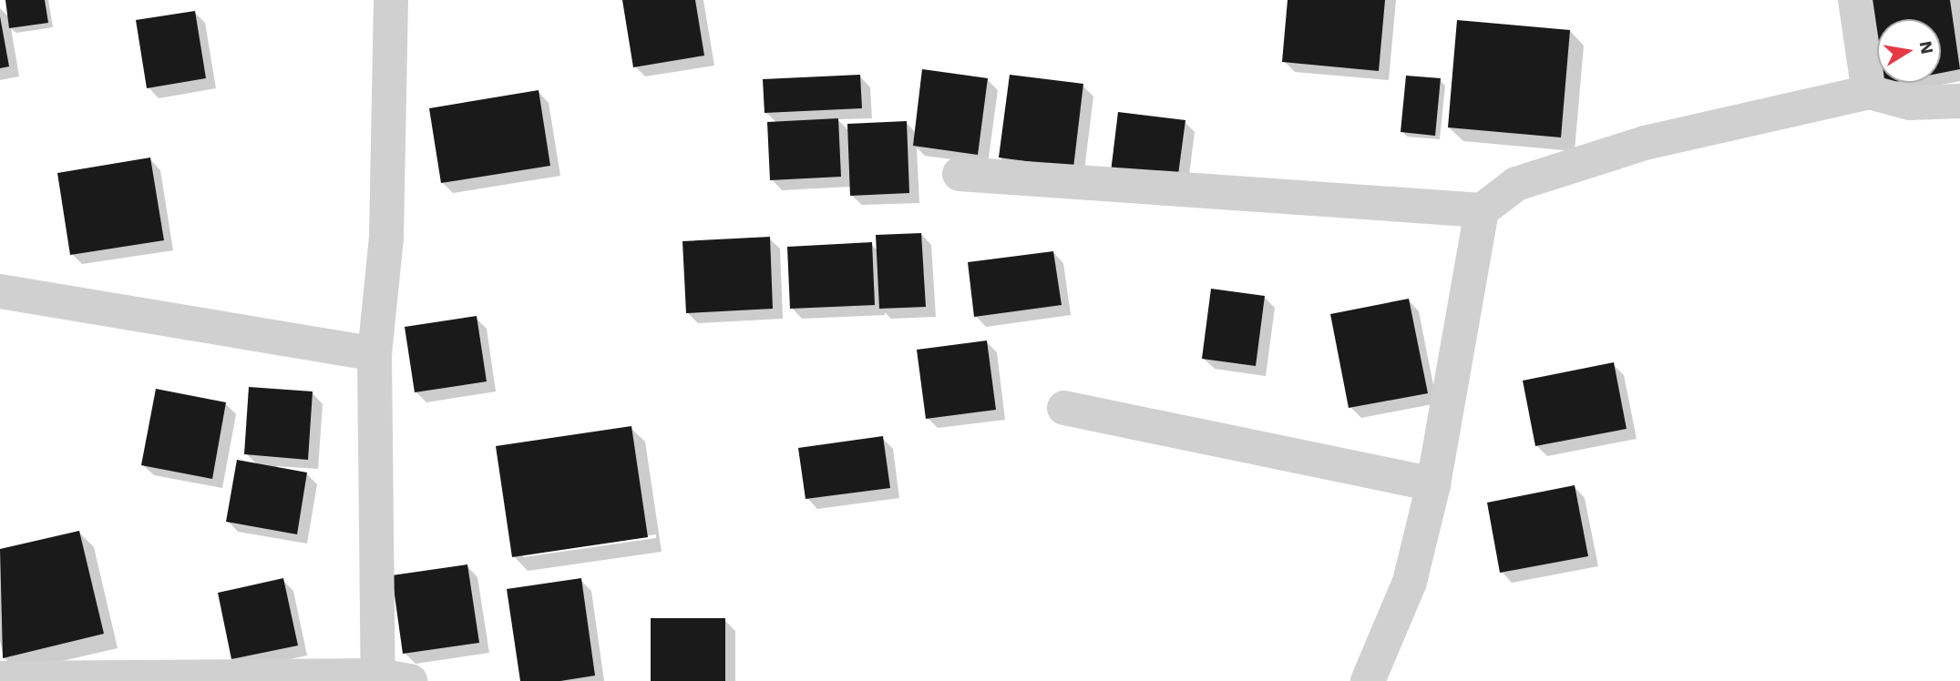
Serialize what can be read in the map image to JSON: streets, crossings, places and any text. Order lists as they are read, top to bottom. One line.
{"north":"right"}
